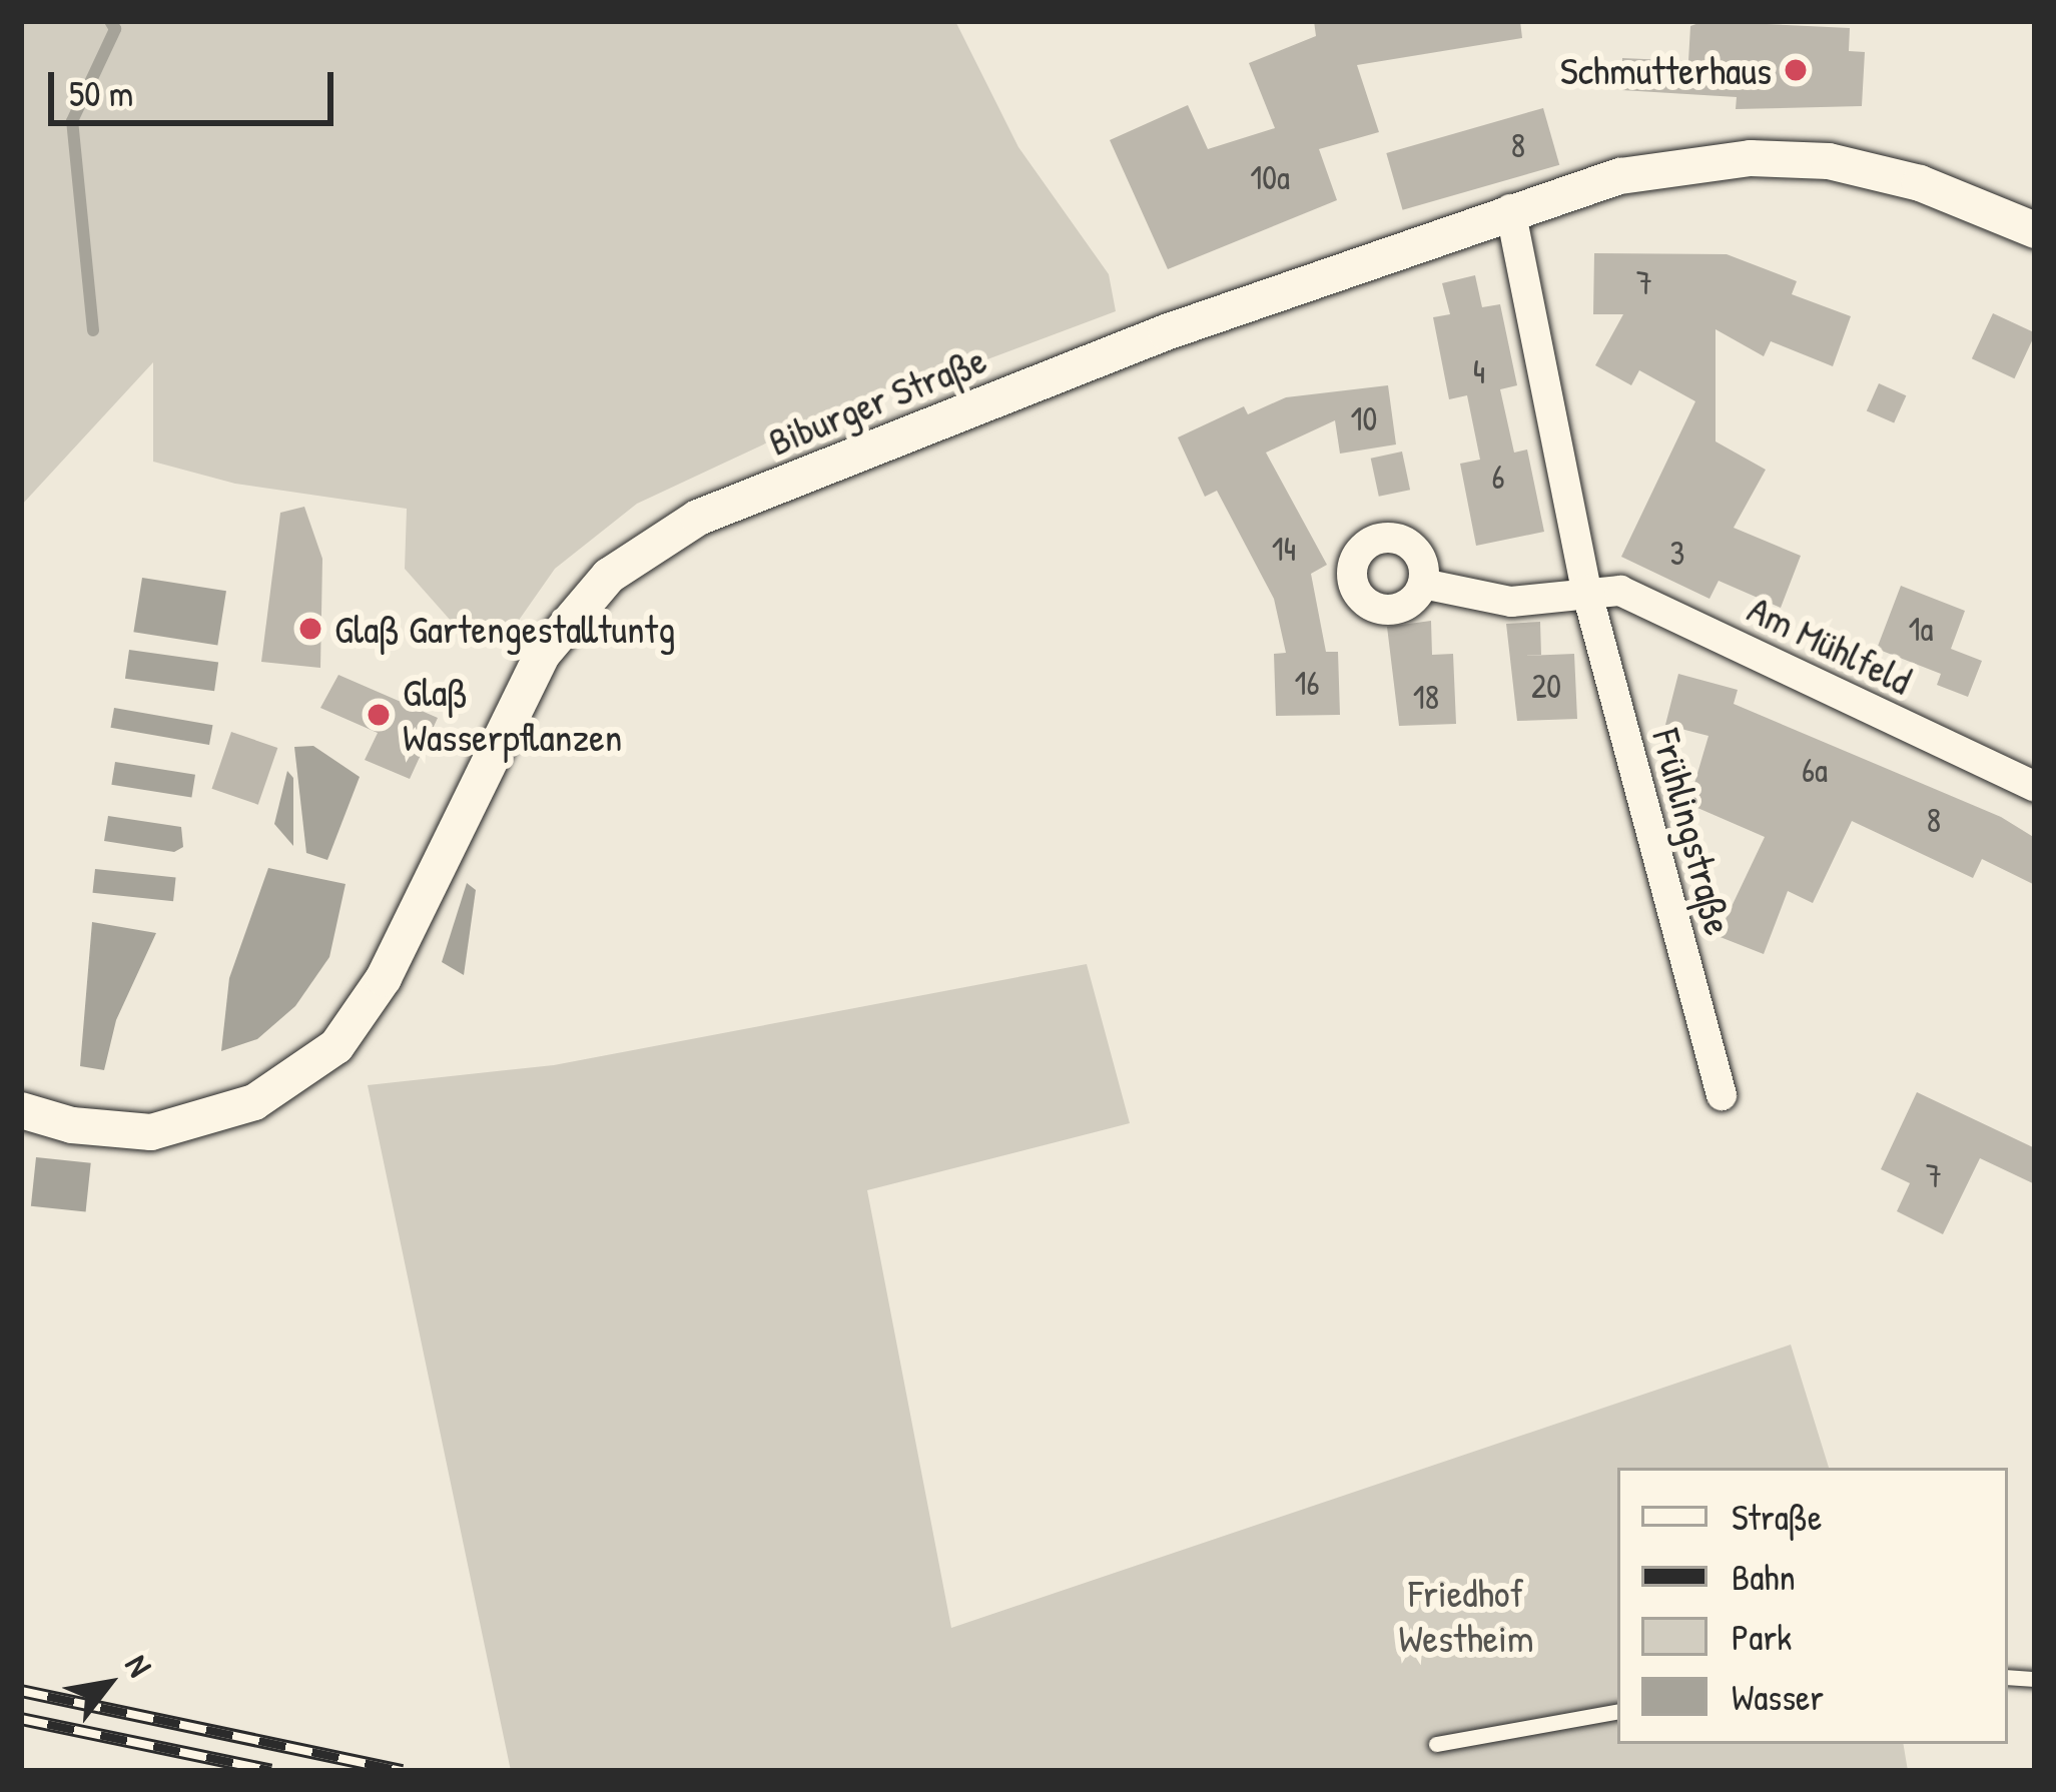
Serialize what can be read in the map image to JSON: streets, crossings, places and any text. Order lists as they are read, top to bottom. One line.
{"streets":{"street":["Biburger Straße","Am Mühlfeld","Frühlingstraße"]},"crossings":[["Biburger Straße","Frühlingstraße"],["Am Mühlfeld","Frühlingstraße"]],"parks":["Friedhof Westheim"],"places":["Schmutterhaus","Glaß Gartengestalltuntg","Glaß Wasserpflanzen"],"house_numbers":["8","10a","7","4","10","6","14","3","1a","16","20","18","6a","8","7"],"legend":["Straße","Bahn","Park","Wasser"],"scale_bar":"50 m","north":"top right"}
